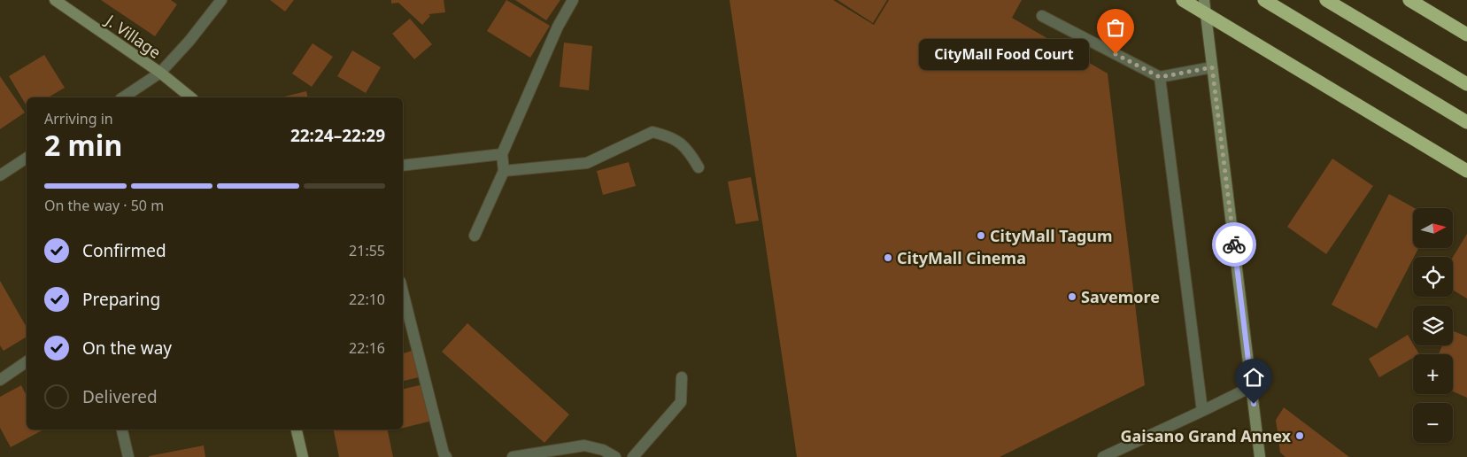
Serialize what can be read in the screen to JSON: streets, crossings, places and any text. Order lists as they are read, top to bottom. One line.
{"streets":{"street":["J. Village"]},"places":["CityMall Food Court","CityMall Tagum","CityMall Cinema","Savemore","Gaisano Grand Annex"],"north":"right","page":{"bubble":"CityMall Food Court","heading":["2 min","Arriving in","22:24–22:29"],"bar":"On the way · 50 m","map_buttons":["+","−"],"list":[["Confirmed","21:55"],["Preparing","22:10"],["On the way","22:16"],"Delivered"]}}
